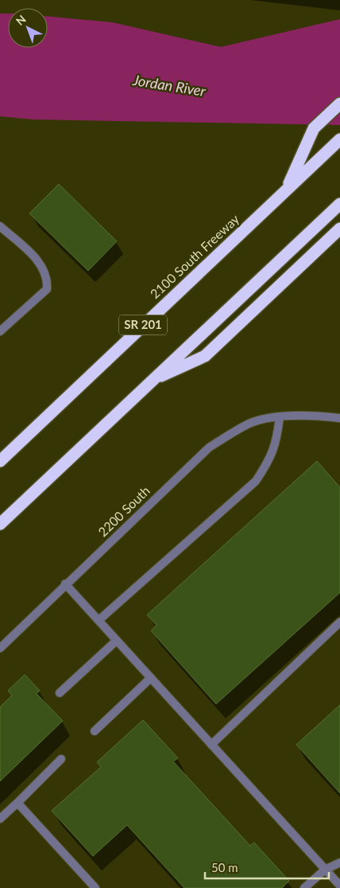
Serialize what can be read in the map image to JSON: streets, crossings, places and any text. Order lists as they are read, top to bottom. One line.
{"streets":{"highway":["2100 South Freeway","SR 201"],"street":["2200 South"]},"water":["Jordan River"],"scale_bar":"50 m","north":"top left"}
